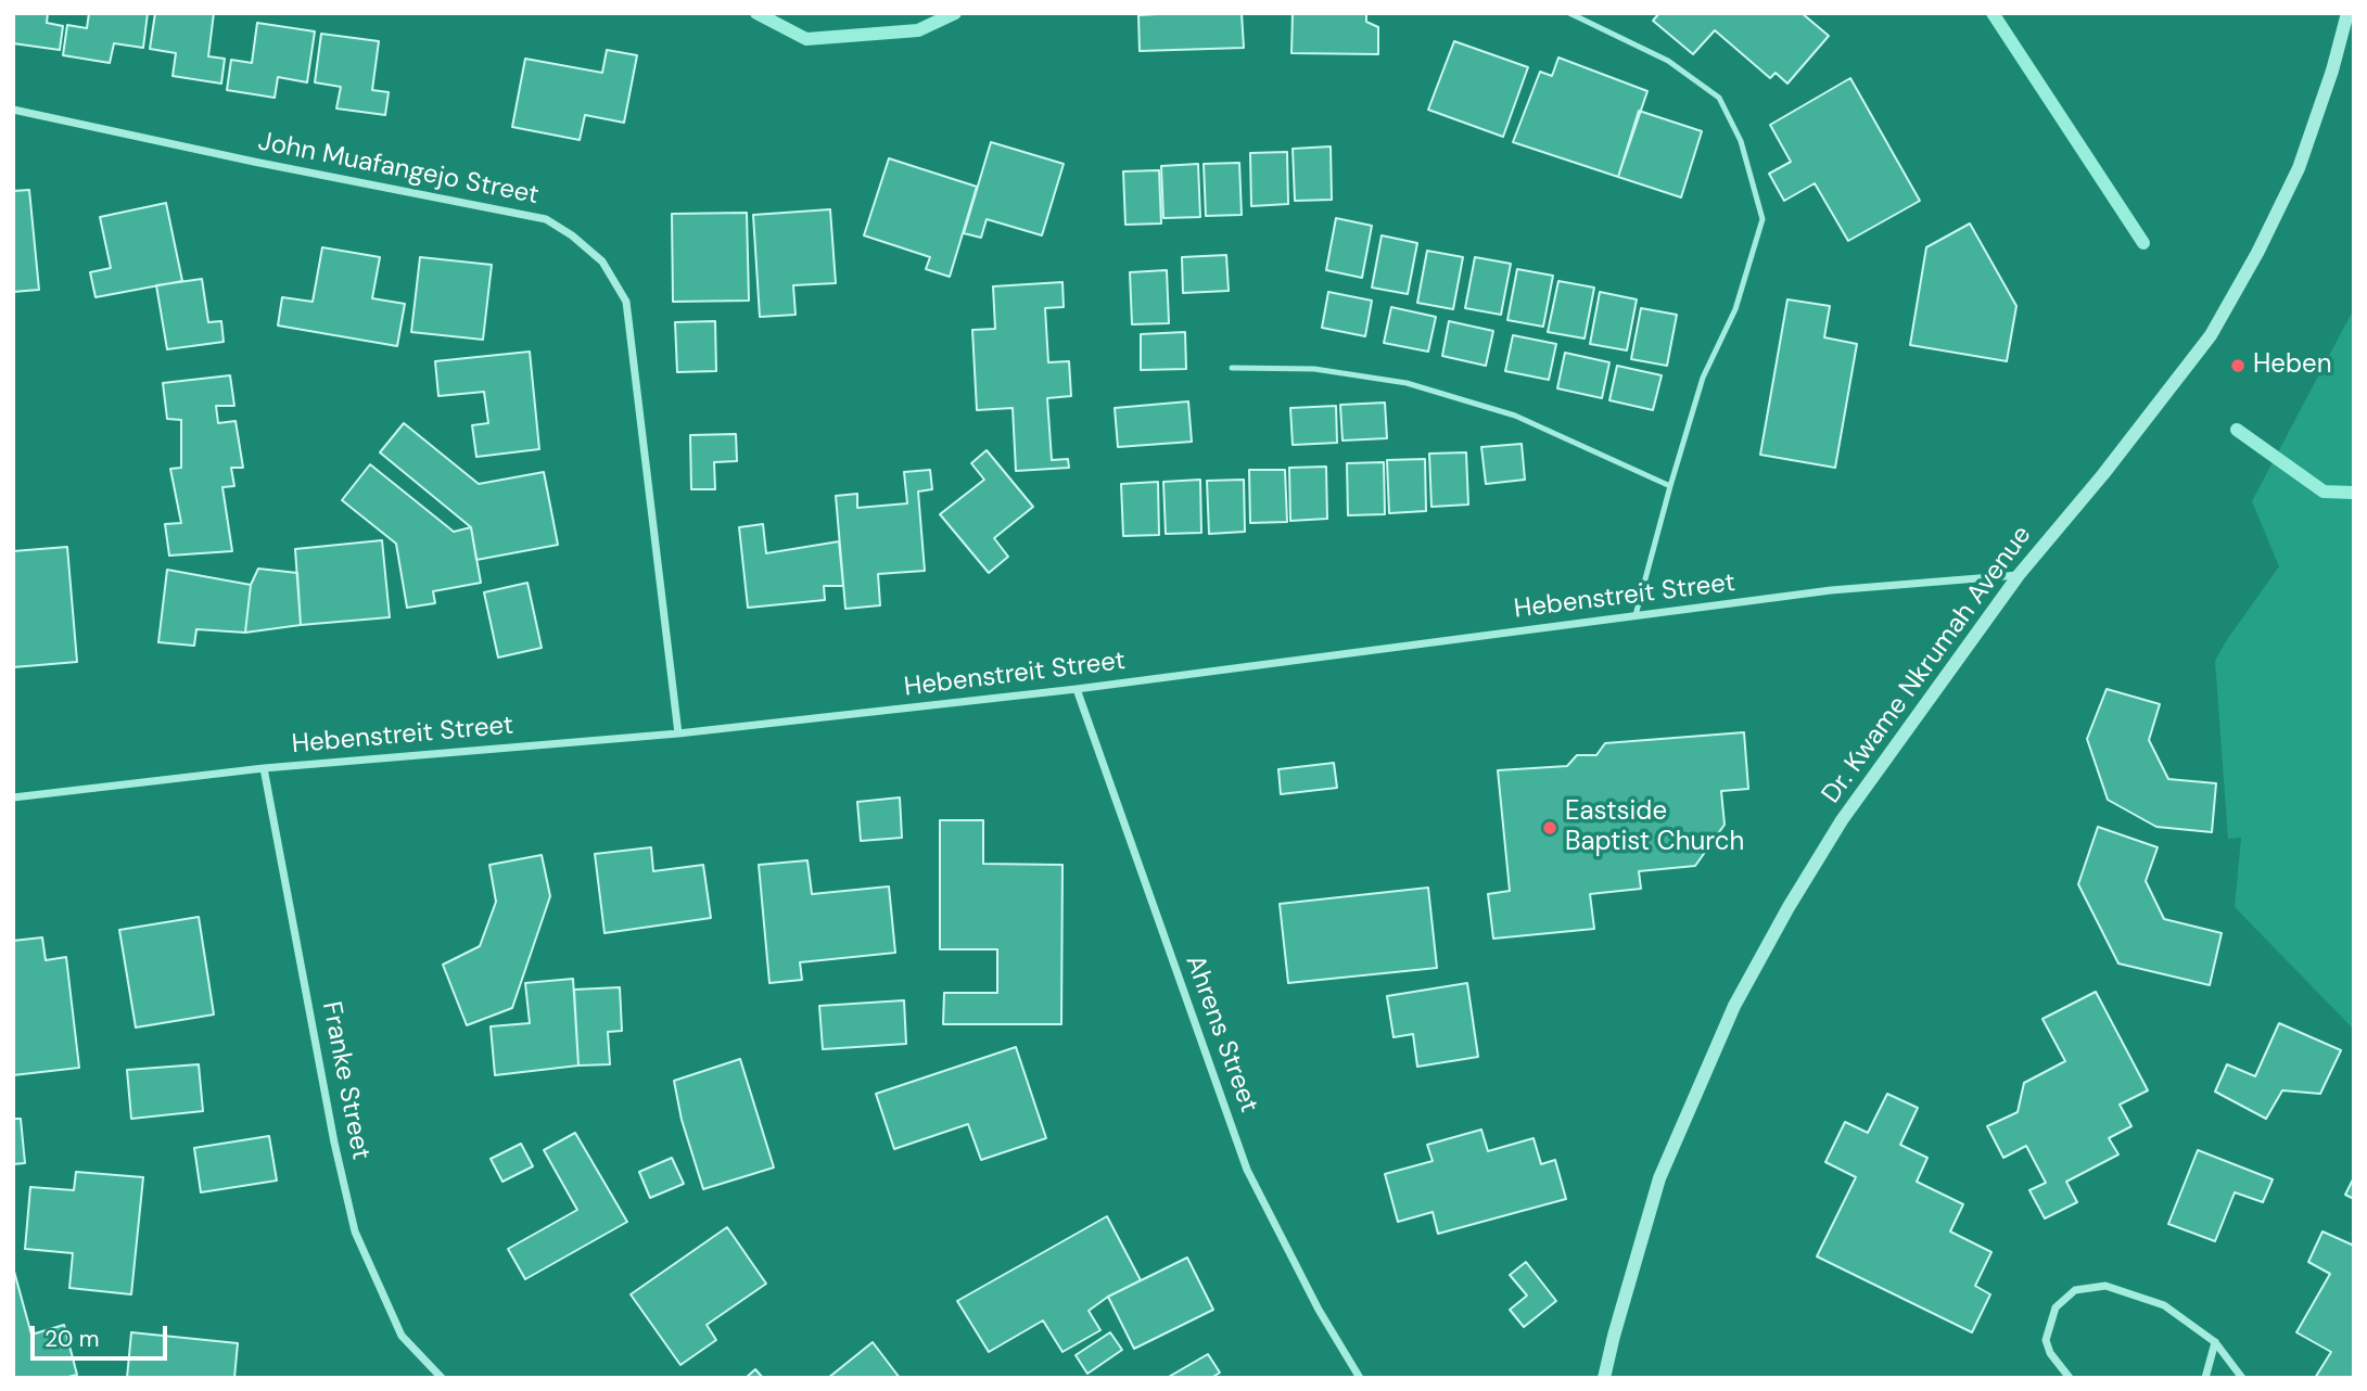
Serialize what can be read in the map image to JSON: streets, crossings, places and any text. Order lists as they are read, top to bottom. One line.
{"streets":{"street":["John Muafangejo Street","Hebenstreit Street","Dr. Kwame Nkrumah Avenue","Ahrens Street","Franke Street"]},"crossings":[["John Muafangejo Street","Hebenstreit Street"],["Hebenstreit Street","Dr. Kwame Nkrumah Avenue"],["Hebenstreit Street","Ahrens Street"],["Hebenstreit Street","Franke Street"]],"places":["Heben","Eastside Baptist Church"],"scale_bar":"20 m"}
